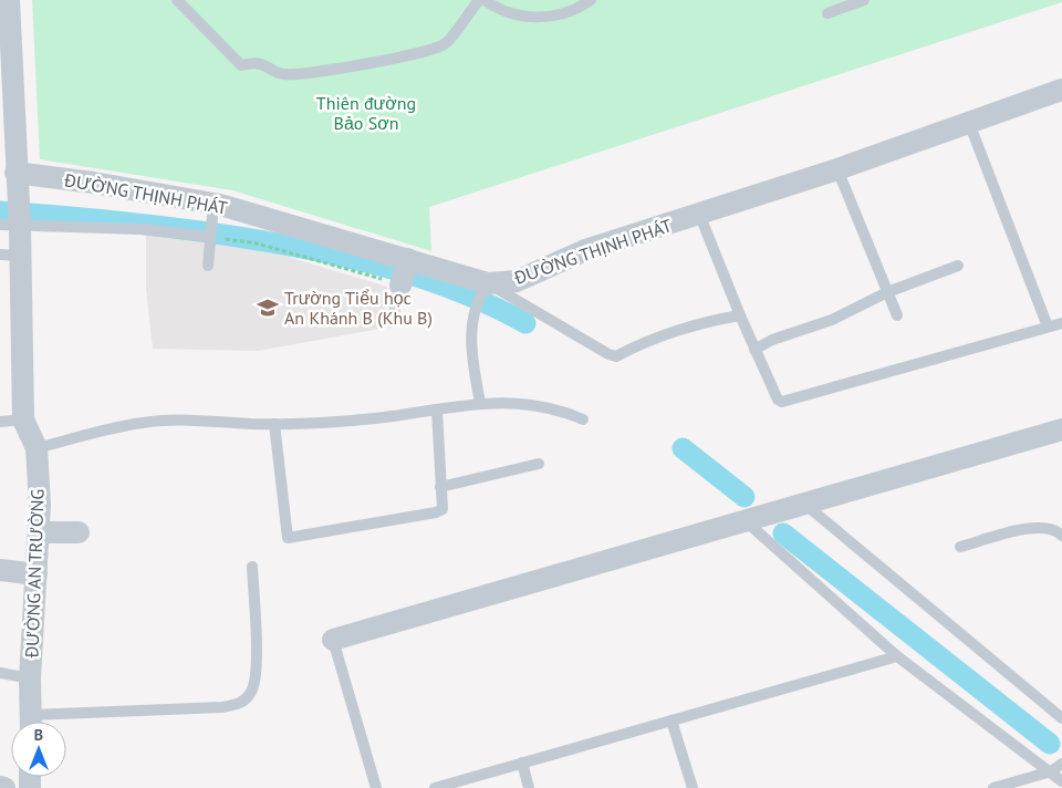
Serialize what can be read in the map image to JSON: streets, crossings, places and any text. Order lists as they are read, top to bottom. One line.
{"streets":{"street":["ĐƯỜNG THỊNH PHÁT","ĐƯỜNG AN TRƯỜNG"]},"crossings":[["ĐƯỜNG THỊNH PHÁT","ĐƯỜNG AN TRƯỜNG"]],"parks":["Thiên đường Bảo Sơn"],"places":{"school or university":["Trường Tiểu học An Khánh B (Khu B)"]},"north":"top"}
